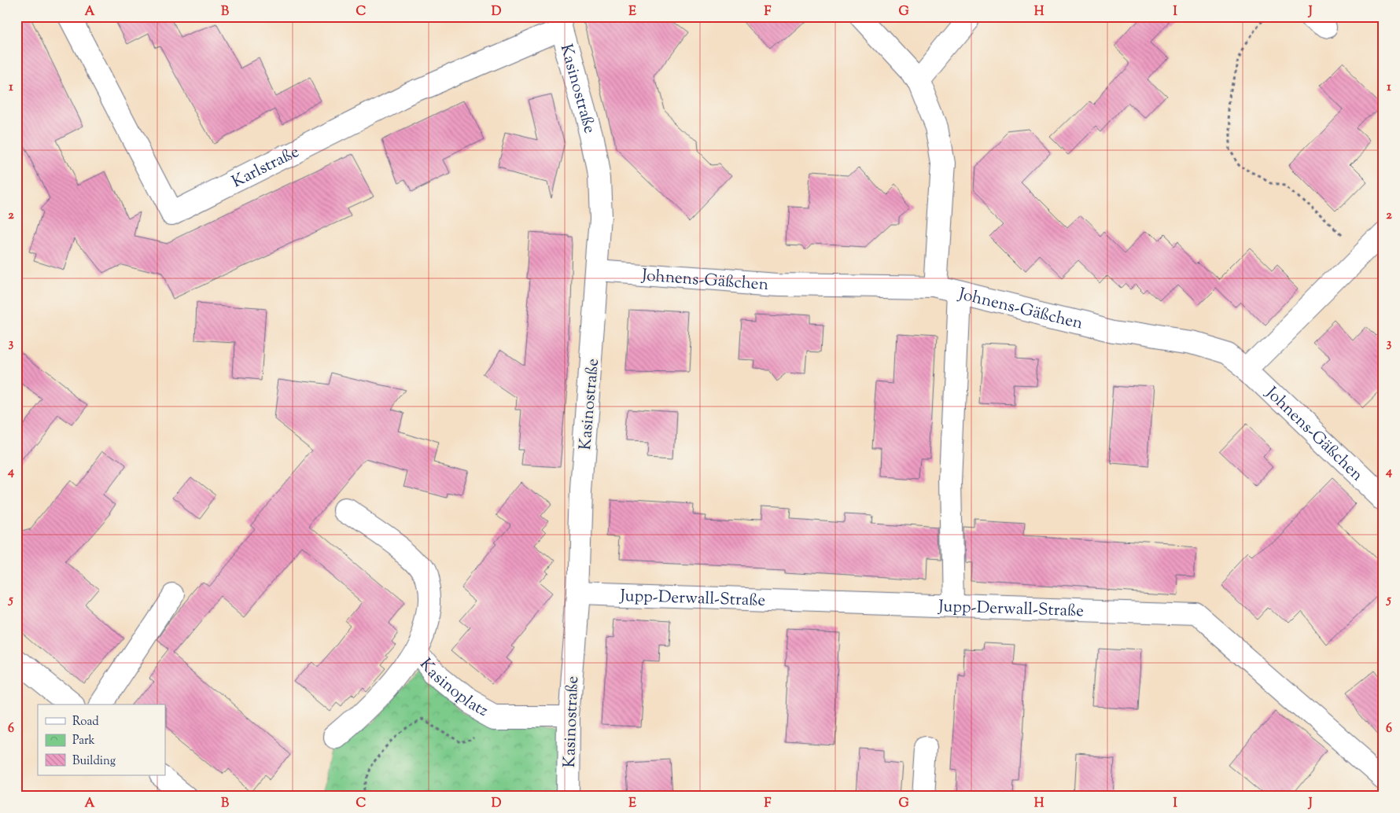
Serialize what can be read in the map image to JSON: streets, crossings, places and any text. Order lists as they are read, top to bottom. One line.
{"streets":{"street":["Kasinostraße","Karlstraße","Johnens-Gäßchen","Jupp-Derwall-Straße","Kasinoplatz"]},"crossings":[["Kasinostraße","Karlstraße"],["Kasinostraße","Johnens-Gäßchen"],["Kasinostraße","Jupp-Derwall-Straße"],["Kasinostraße","Kasinoplatz"]],"legend":["Road","Park","Building"],"grid":{"columns":["A","B","C","D","E","F","G","H","I","J"],"rows":["1","2","3","4","5","6"]}}
